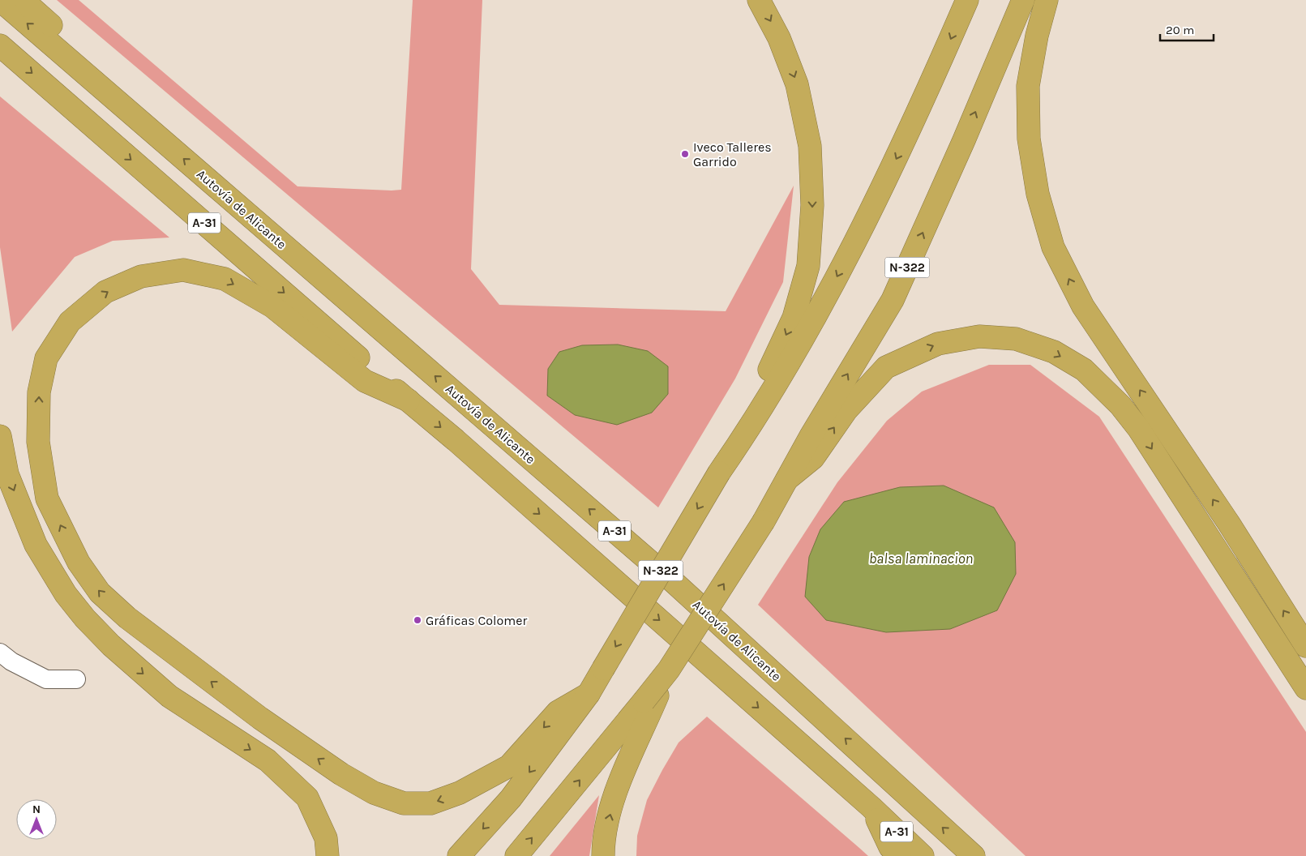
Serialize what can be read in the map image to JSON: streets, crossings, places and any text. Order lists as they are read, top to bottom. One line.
{"streets":{"highway":["Autovía de Alicante","A-31","N-322"]},"water":["balsa laminacion"],"places":["Iveco Talleres Garrido","Gráficas Colomer"],"scale_bar":"20 m","north":"top"}
